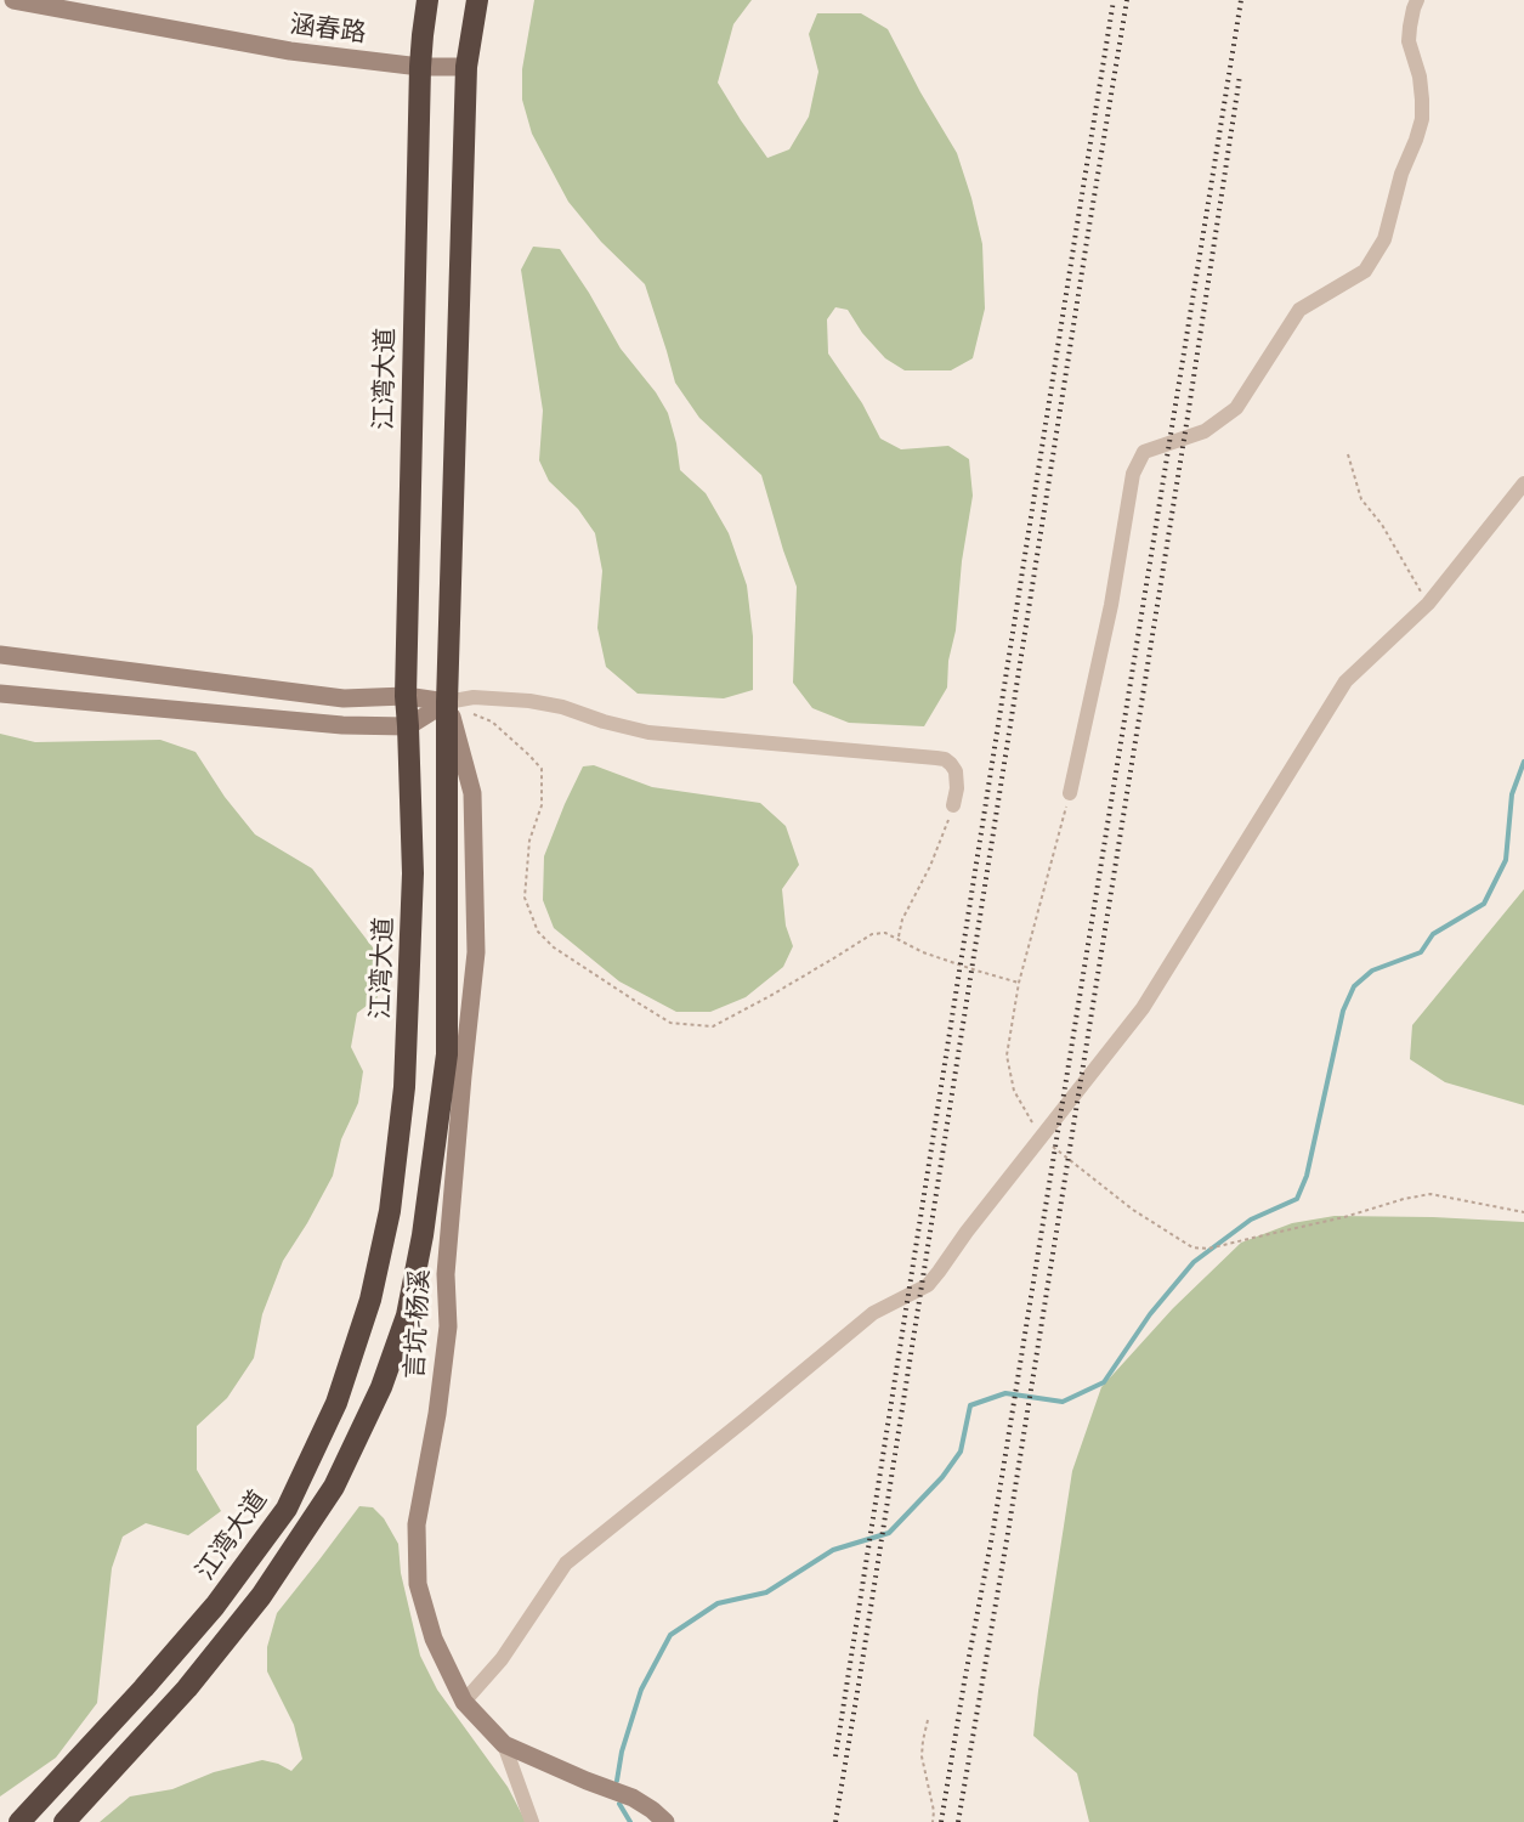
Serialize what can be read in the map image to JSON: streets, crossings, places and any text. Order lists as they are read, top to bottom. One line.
{"streets":{"highway":["江湾大道"],"main road":["涵春路","言坑-杨溪"]},"crossings":[["涵春路","江湾大道"]]}
